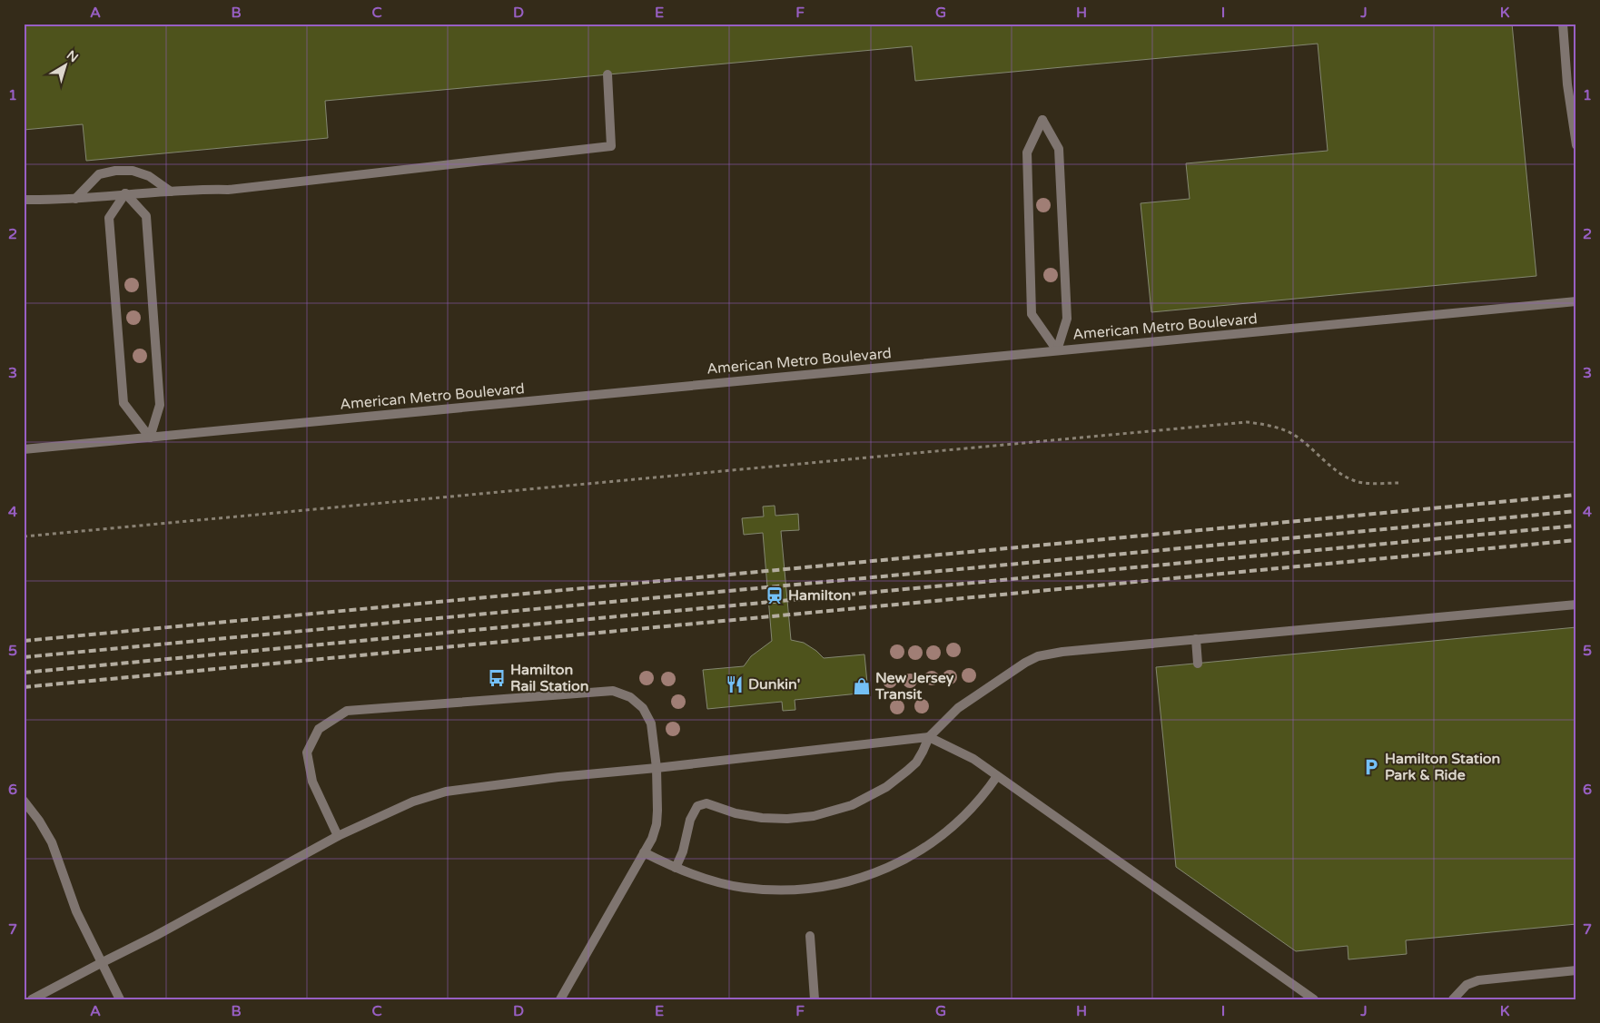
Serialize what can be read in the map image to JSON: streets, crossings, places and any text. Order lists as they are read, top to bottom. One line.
{"streets":{"street":["American Metro Boulevard"]},"places":{"station":["Hamilton"],"bus stop":["Hamilton Rail Station"],"restaurant":["Dunkin'"],"shop":["New Jersey Transit"],"parking":["Hamilton Station Park & Ride"]},"north":"top right","grid":{"columns":["A","B","C","D","E","F","G","H","I","J","K"],"rows":["1","2","3","4","5","6","7"]}}
